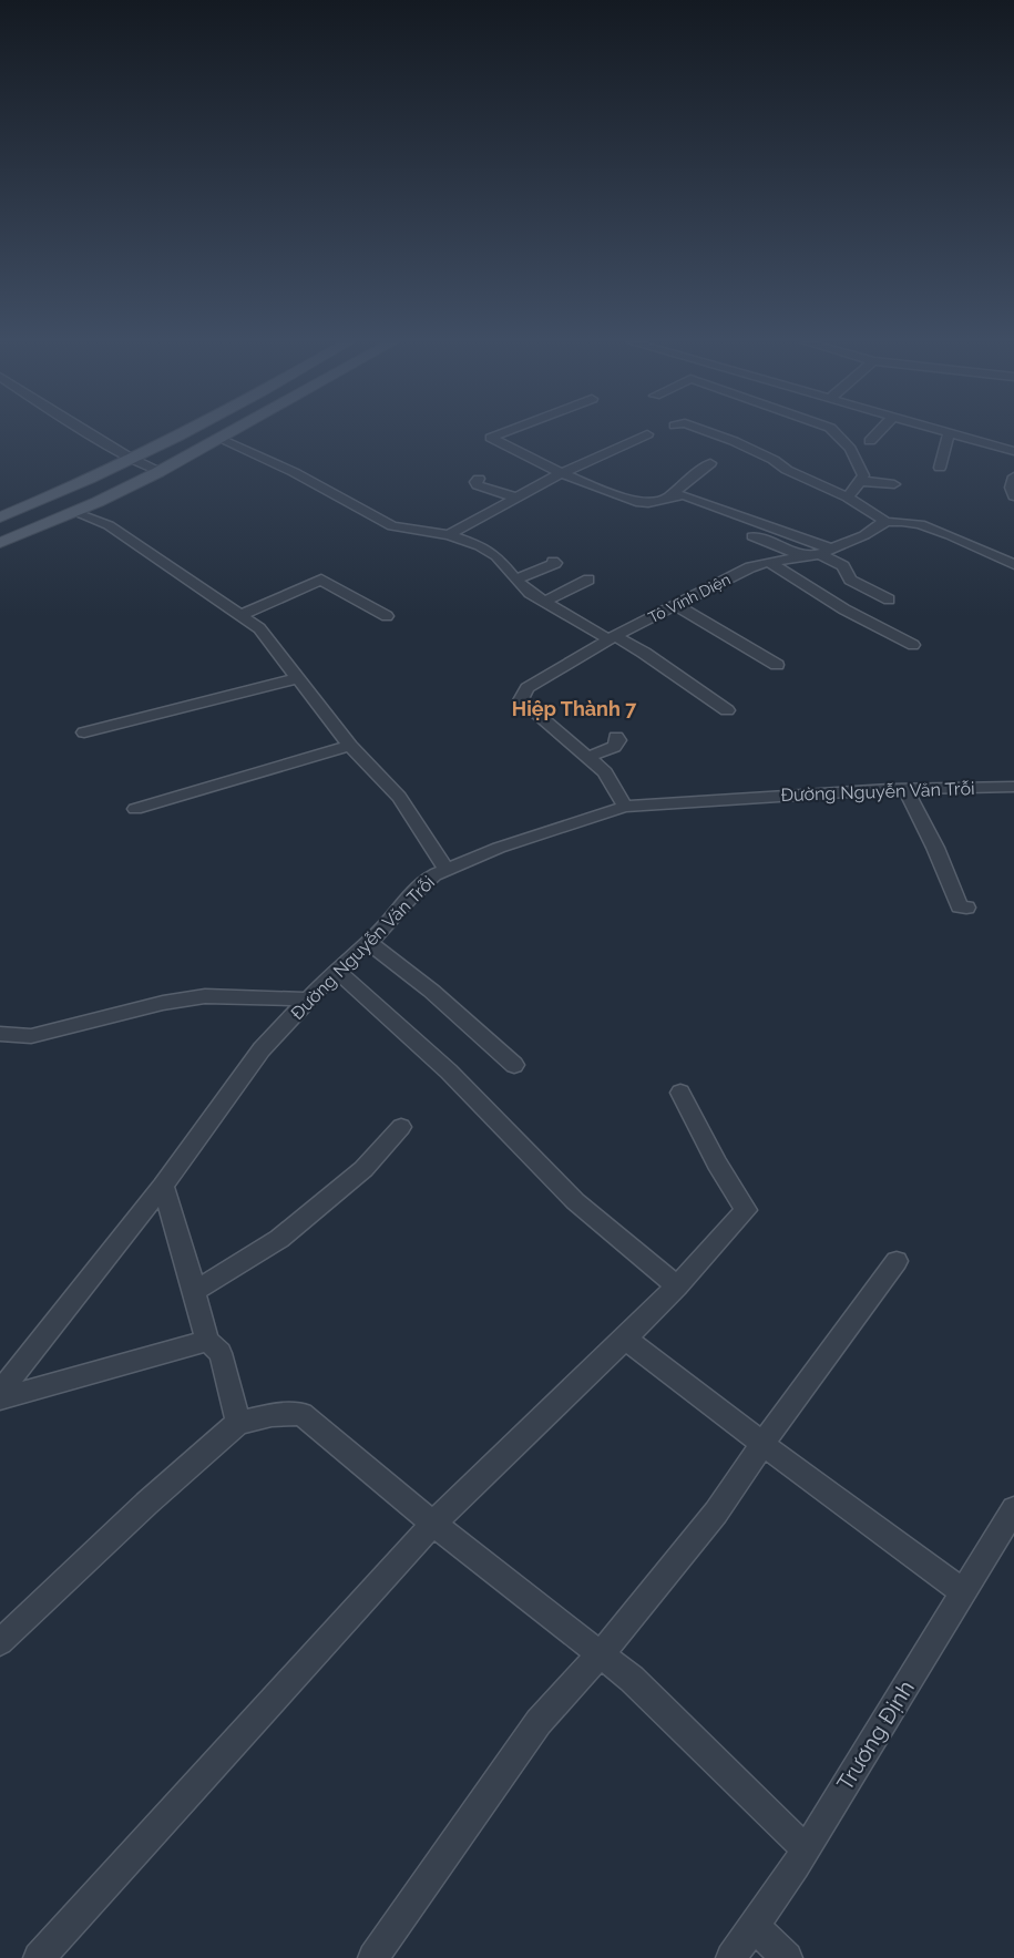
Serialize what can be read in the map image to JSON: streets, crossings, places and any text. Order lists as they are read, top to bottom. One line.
{"streets":{"street":["Tô Vĩnh Diện","Đường Nguyễn Văn Trỗi","Trương Định"]},"crossings":[["Tô Vĩnh Diện","Đường Nguyễn Văn Trỗi"]],"districts":["Hiệp Thành 7"]}
